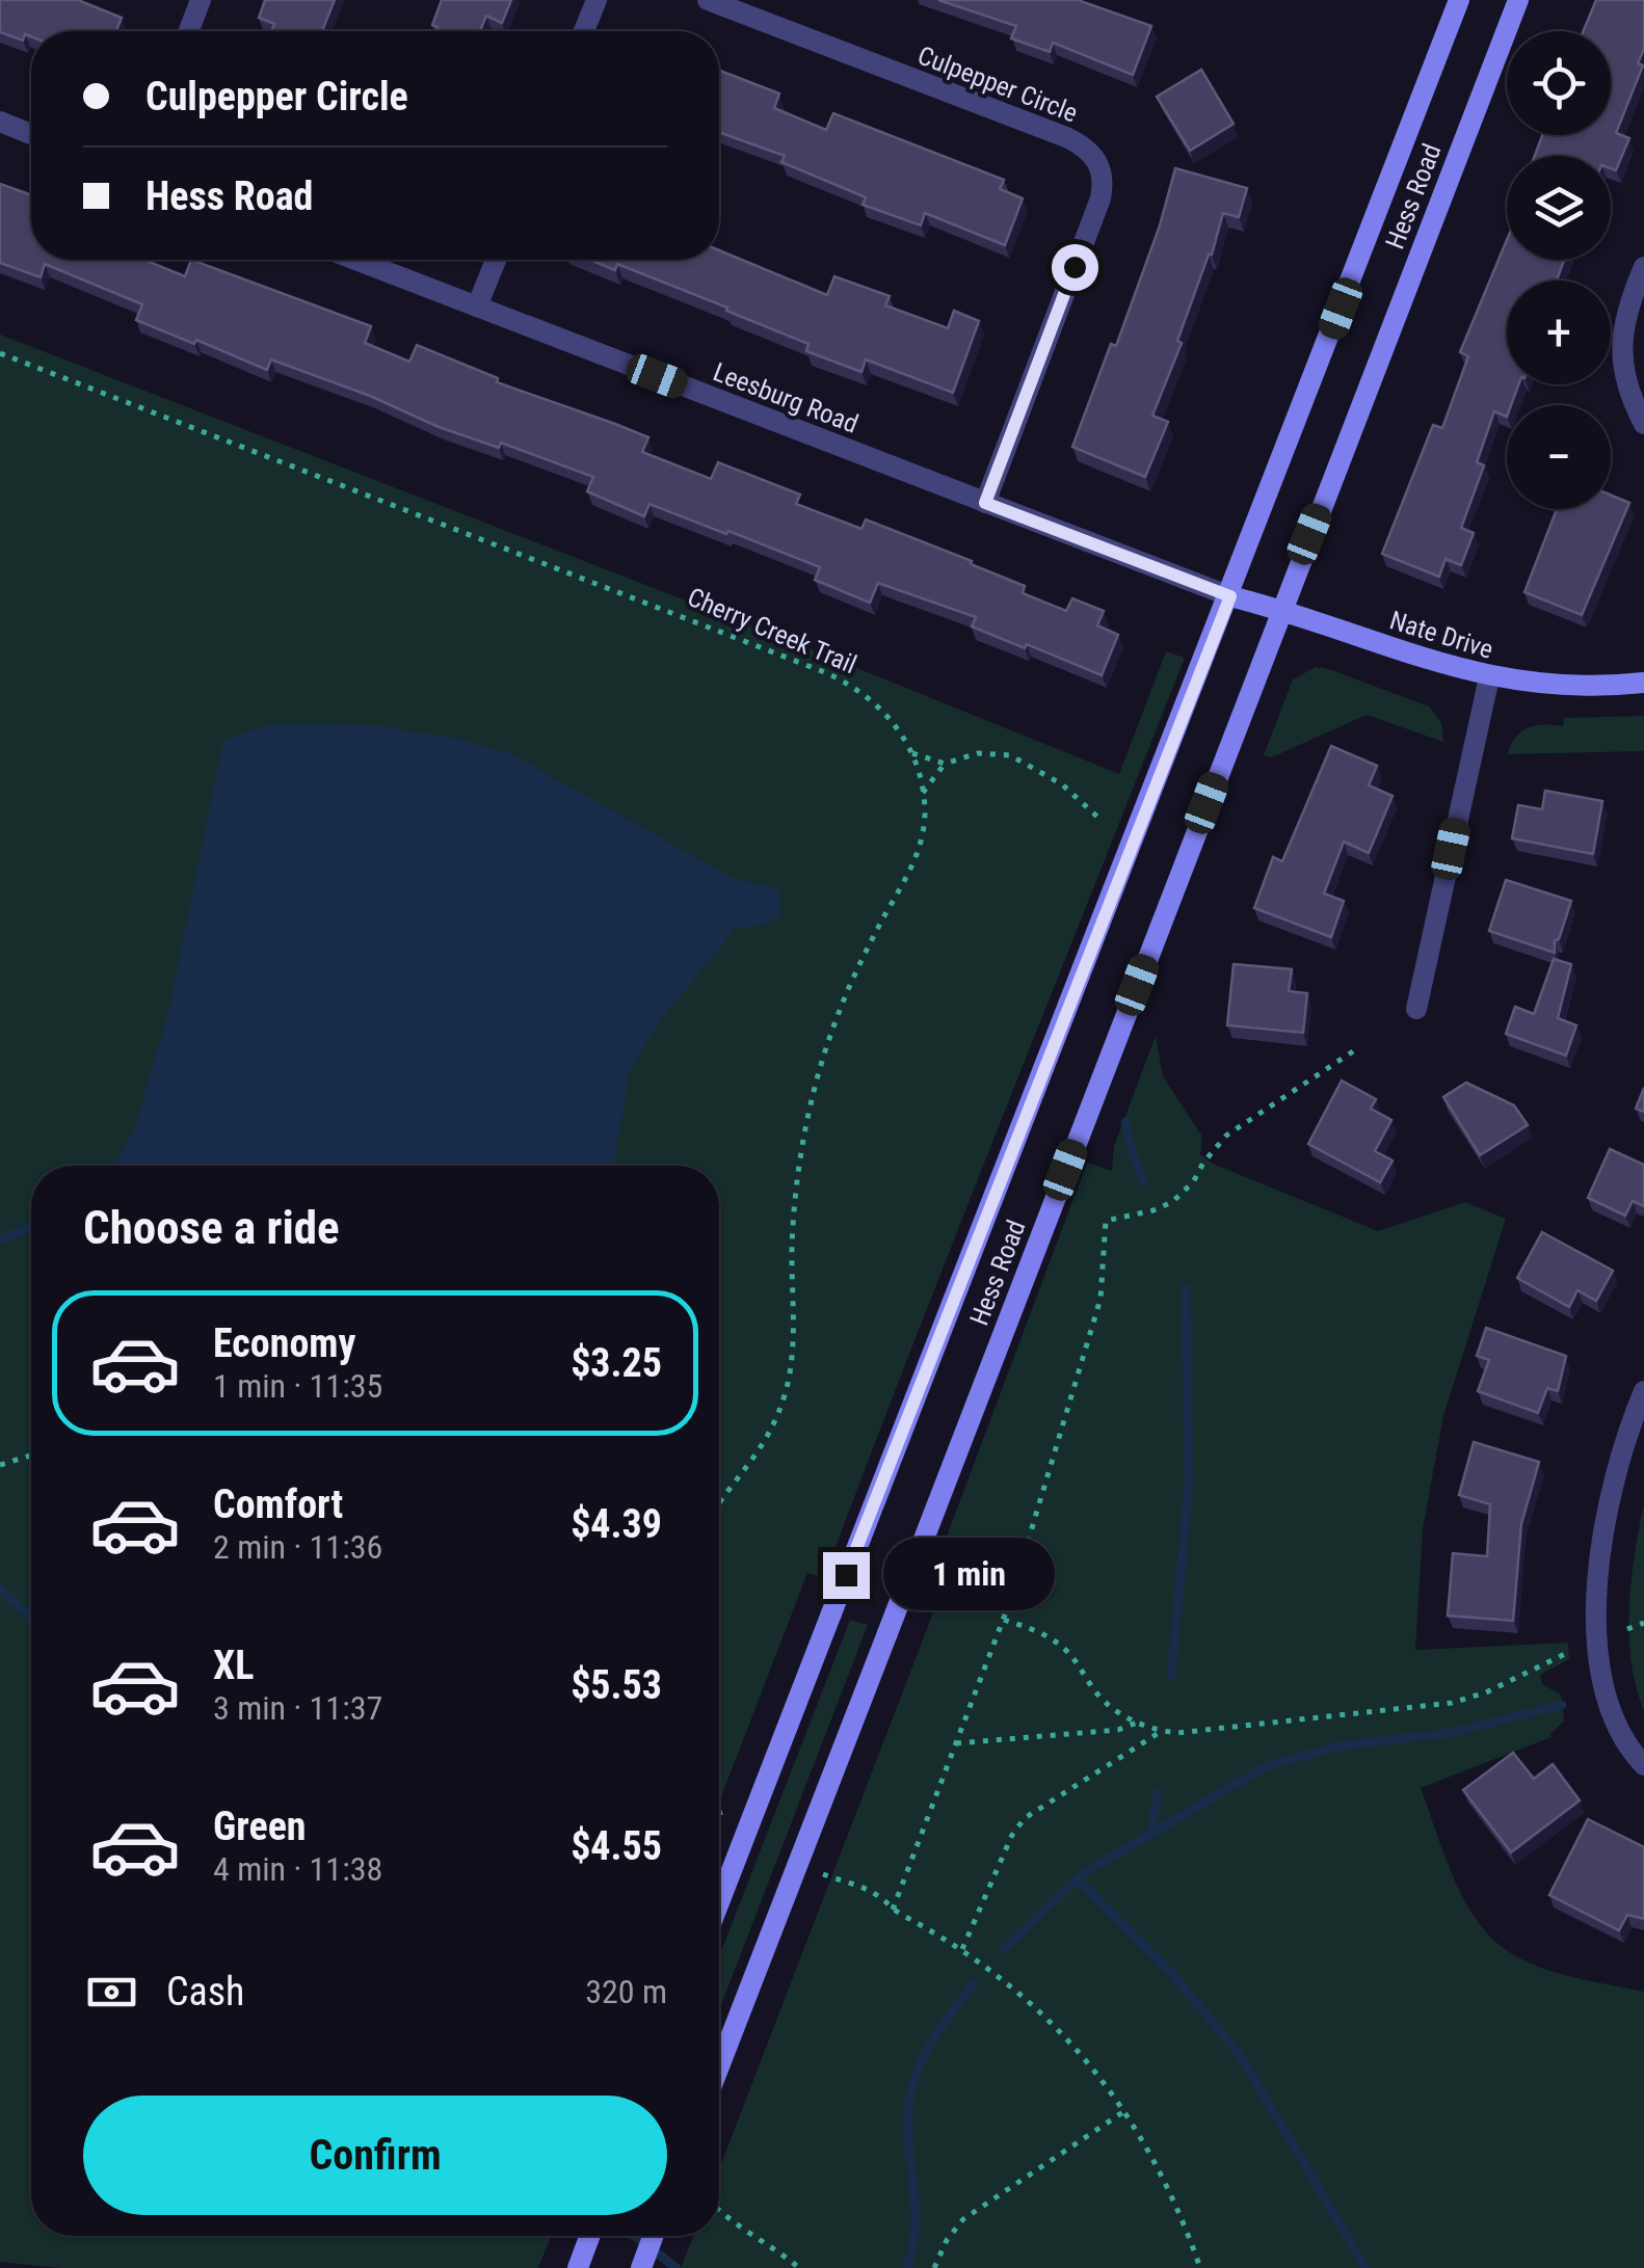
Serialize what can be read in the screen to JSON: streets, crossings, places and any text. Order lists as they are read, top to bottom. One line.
{"streets":{"main road":["Hess Road","Nate Drive"],"street":["Culpepper Circle","Leesburg Road"],"path":["Cherry Creek Trail"]},"crossings":[["Culpepper Circle","Leesburg Road"],["Hess Road","Leesburg Road"],["Hess Road","Nate Drive"],["Leesburg Road","Nate Drive"]],"page":{"map_buttons":["+","−"],"banner":["Culpepper Circle","Hess Road"],"heading":"Choose a ride","list":[{"name":"Economy","note":"1 min · 11:35","value":"$3.25"},{"name":"Comfort","note":"2 min · 11:36","value":"$4.39"},{"name":"XL","note":"3 min · 11:37","value":"$5.53"},{"name":"Green","note":"4 min · 11:38","value":"$4.55"}],"bubble":"1 min","pay":["Cash","320 m"],"buttons":"Confirm"}}
